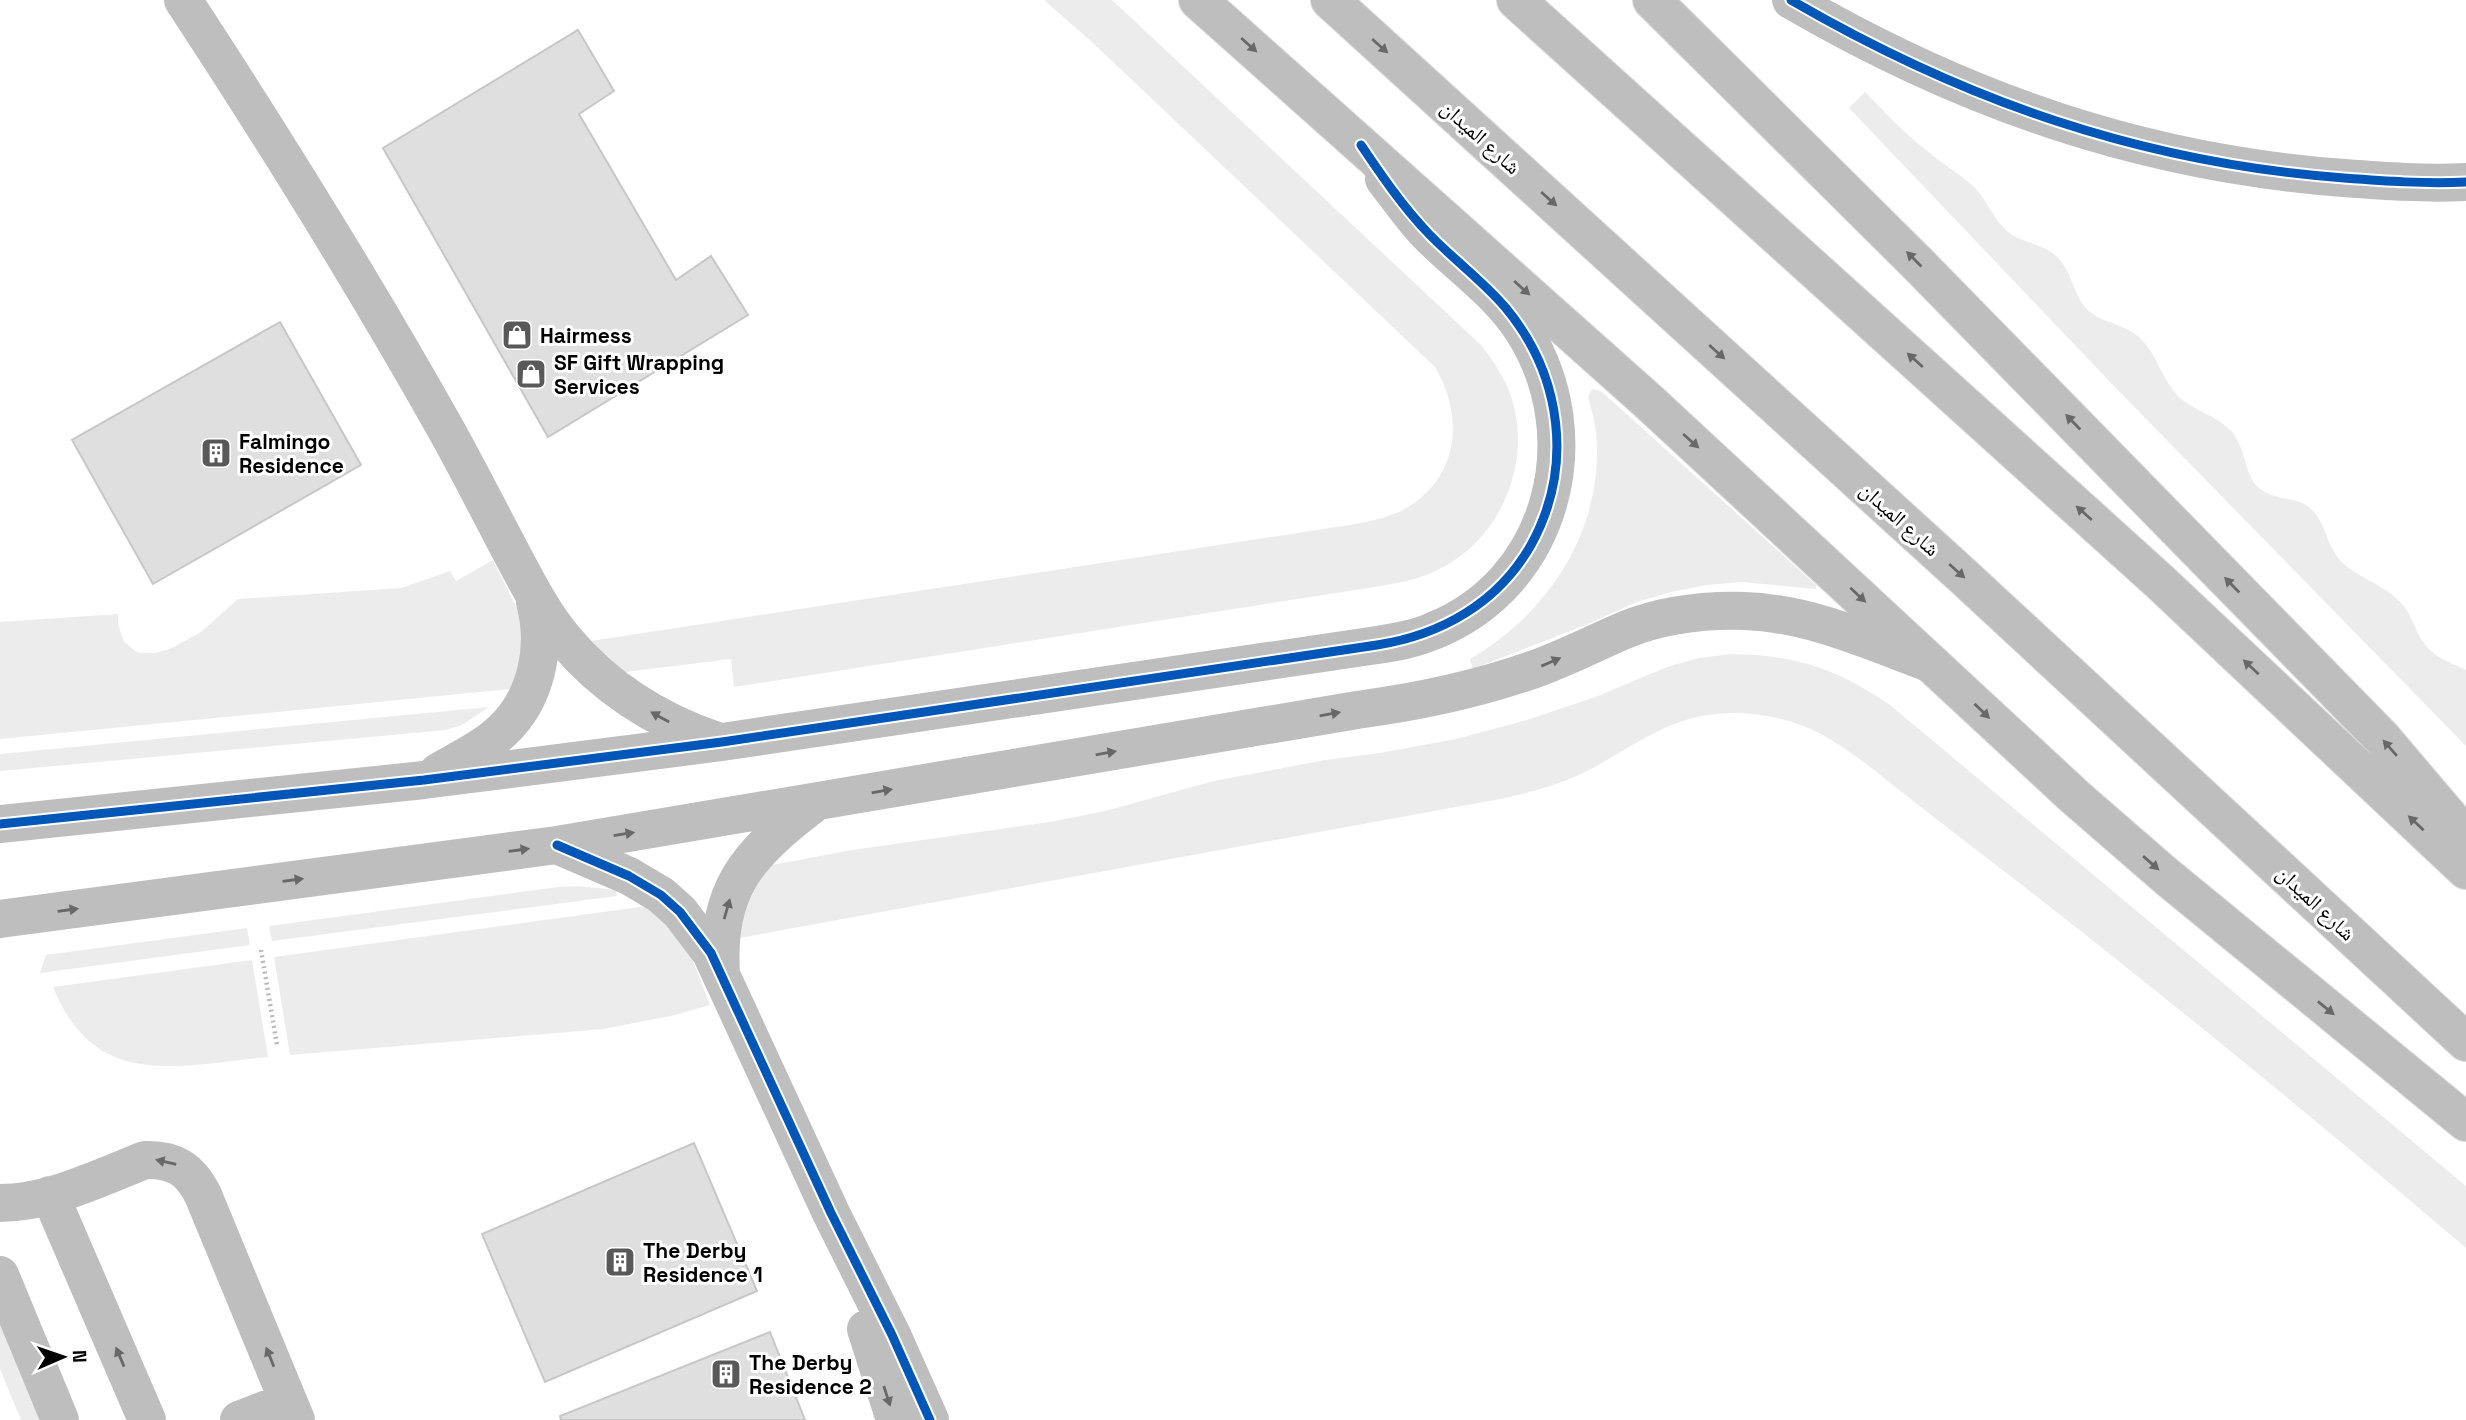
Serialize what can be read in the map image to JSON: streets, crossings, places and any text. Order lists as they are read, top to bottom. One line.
{"streets":{"street":["شارع الميدان"]},"places":{"shop":["Hairmess","SF Gift Wrapping Services"],"building":["Falmingo Residence","The Derby Residence 1","The Derby Residence 2"]},"north":"right"}
